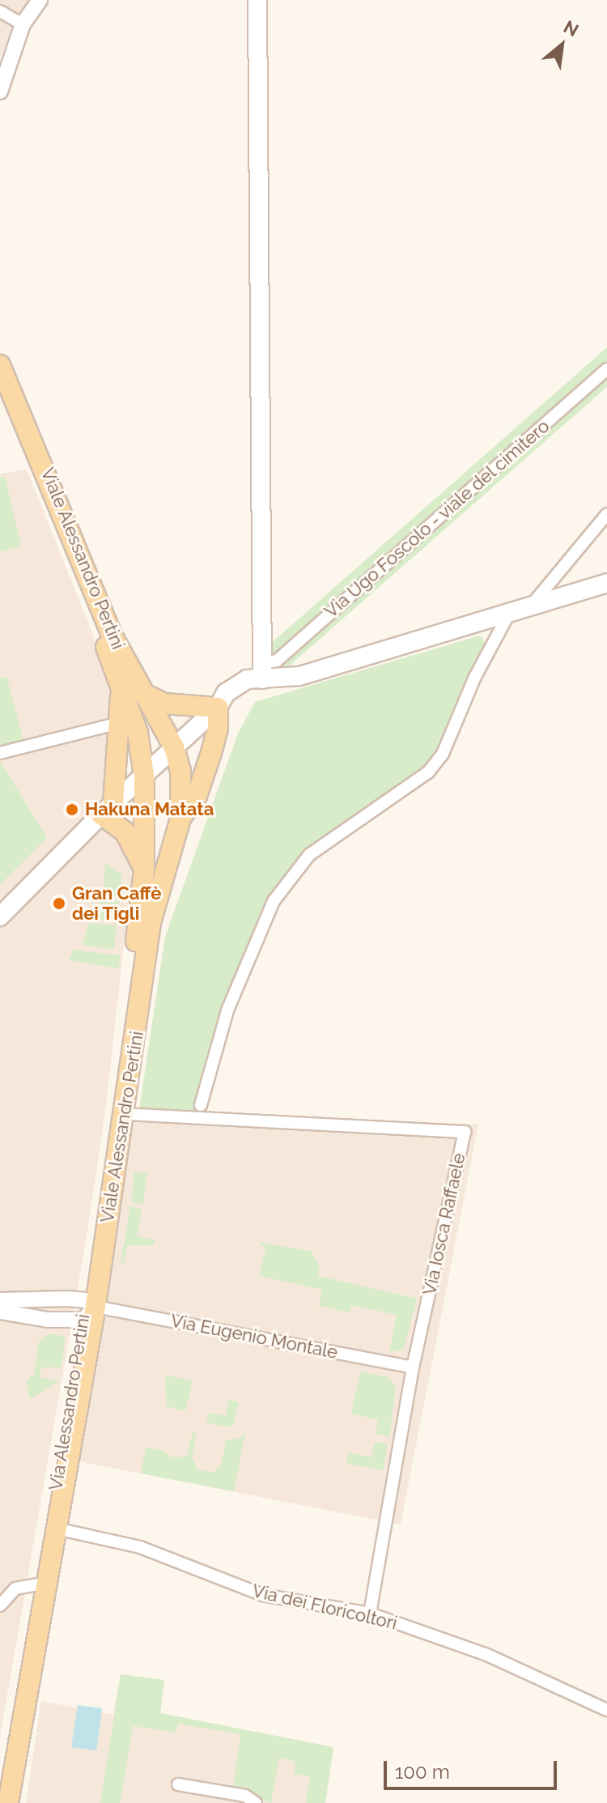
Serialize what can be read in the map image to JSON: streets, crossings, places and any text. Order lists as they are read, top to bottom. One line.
{"streets":{"main road":["Viale Alessandro Pertini"],"street":["Via Ugo Foscolo - viale del cimitero","Via Iosca Raffaele","Via Eugenio Montale","Via dei Floricoltori"]},"crossings":[["Viale Alessandro Pertini","Via Iosca Raffaele"],["Viale Alessandro Pertini","Via Eugenio Montale"],["Viale Alessandro Pertini","Via dei Floricoltori"],["Via Iosca Raffaele","Via Eugenio Montale"],["Via Iosca Raffaele","Via dei Floricoltori"]],"places":["Hakuna Matata","Gran Caffè dei Tigli"],"scale_bar":"100 m","north":"top right"}
